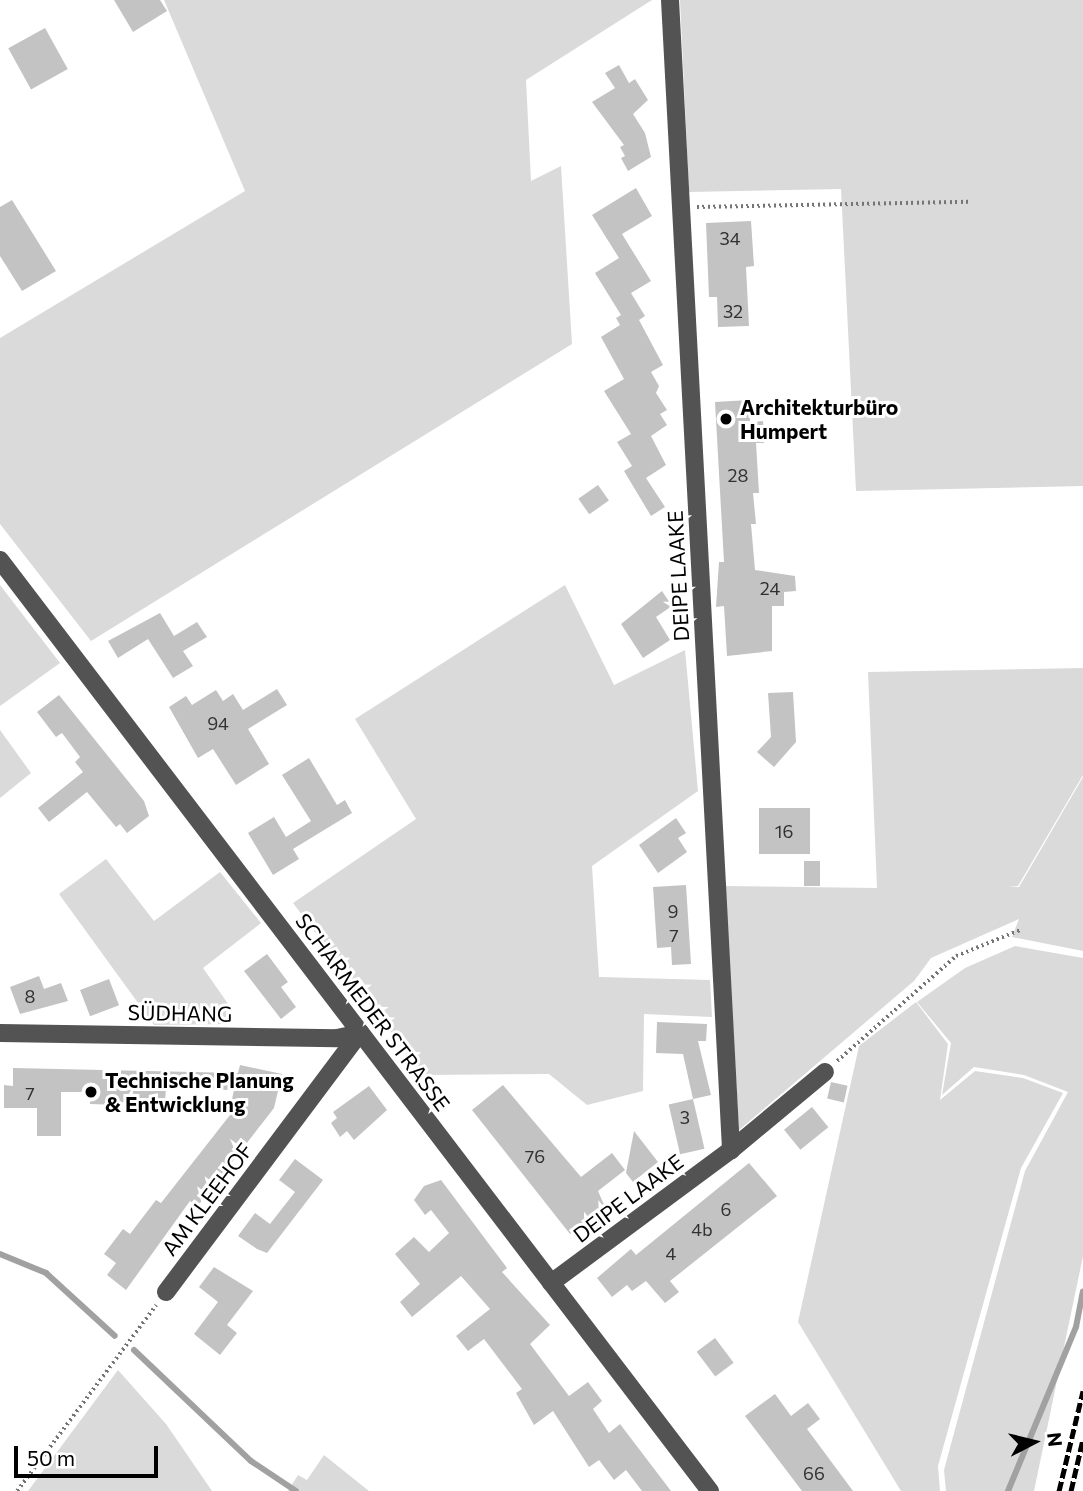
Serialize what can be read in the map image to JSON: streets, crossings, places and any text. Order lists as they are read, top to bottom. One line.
{"streets":{"street":["DEIPE LAAKE","SCHARMEDER STRASSE","SÜDHANG","AM KLEEHOF"]},"crossings":[["DEIPE LAAKE","SCHARMEDER STRASSE"],["SCHARMEDER STRASSE","SÜDHANG"],["SCHARMEDER STRASSE","AM KLEEHOF"],["SÜDHANG","AM KLEEHOF"]],"places":["Architekturbüro Humpert","Technische Planung & Entwicklung"],"house_numbers":["34","32","28","24","94","16","9","7","8","7","3","76","6","4b","4","66"],"scale_bar":"50 m","north":"right"}
